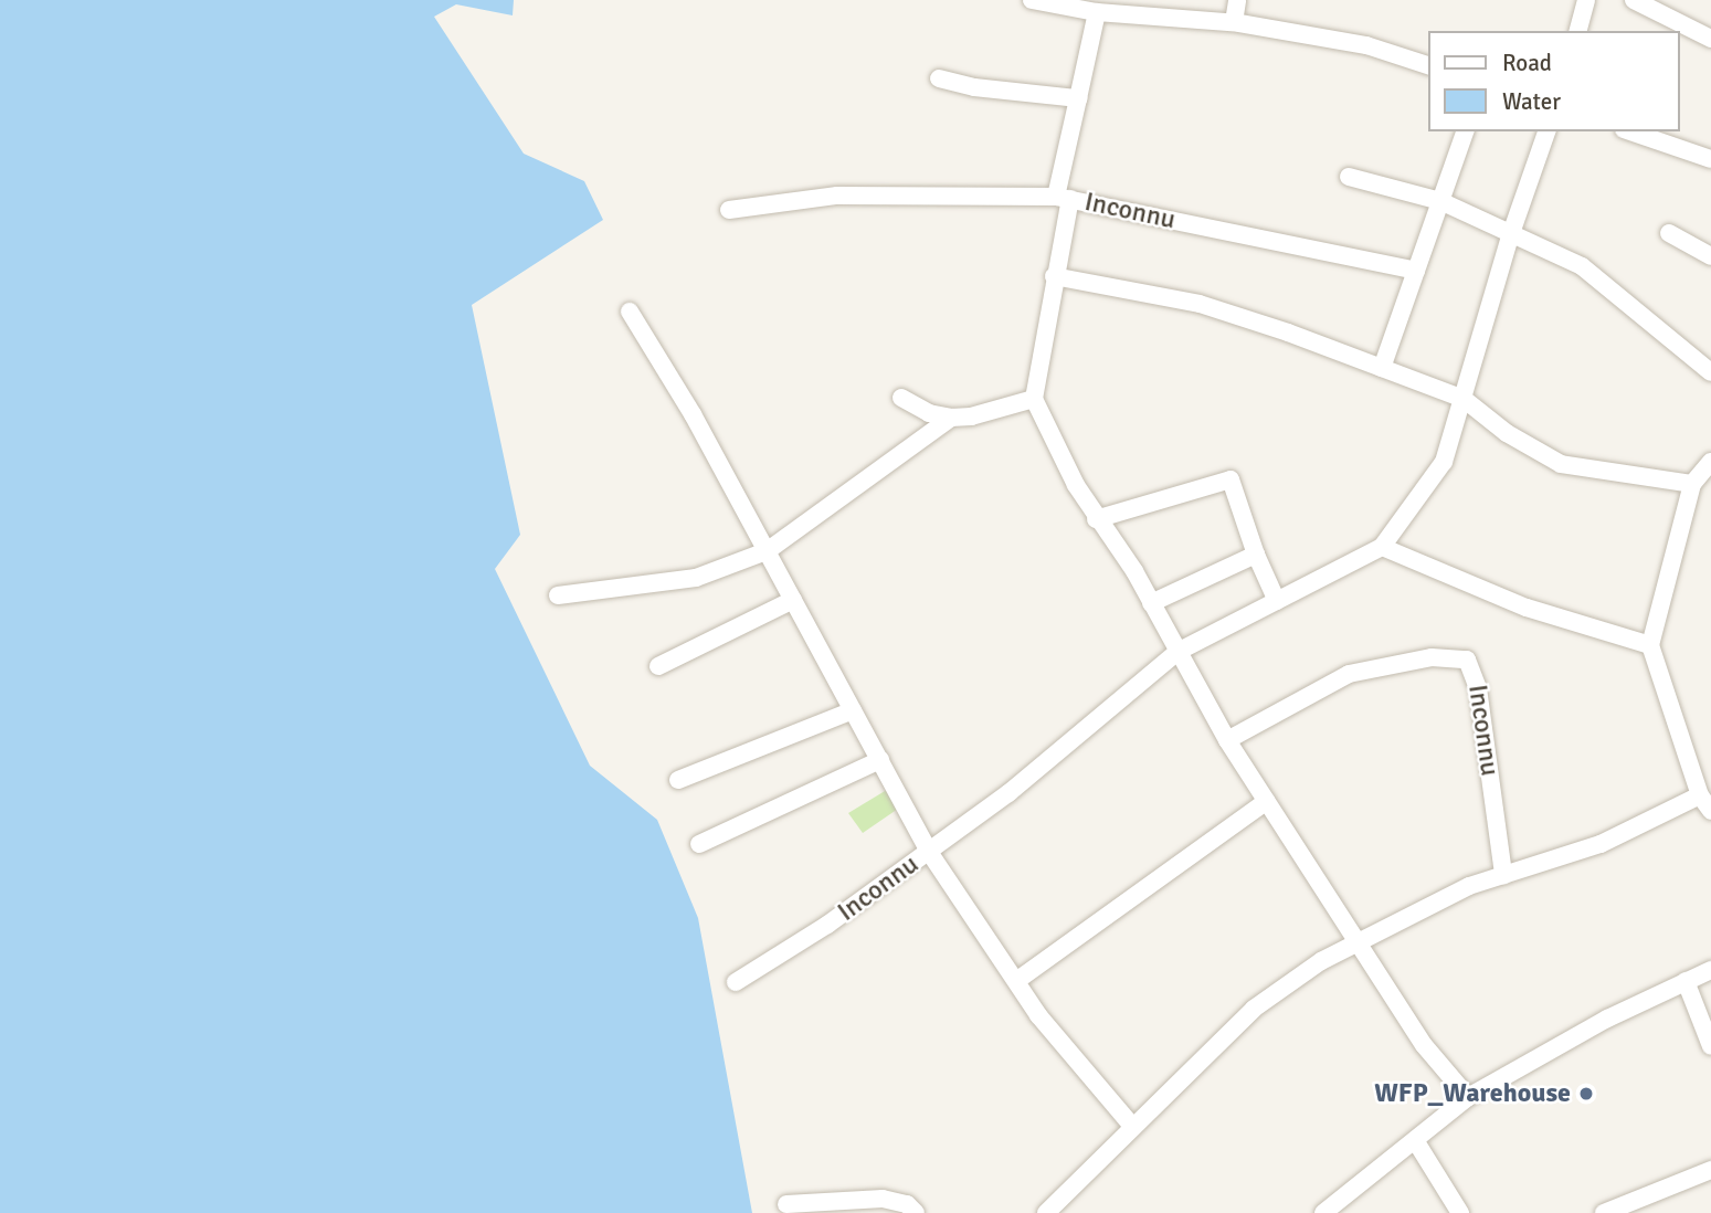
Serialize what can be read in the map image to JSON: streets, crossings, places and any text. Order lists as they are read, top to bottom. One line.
{"streets":{"street":["Inconnu"]},"places":["WFP_Warehouse"],"legend":["Road","Water"]}
